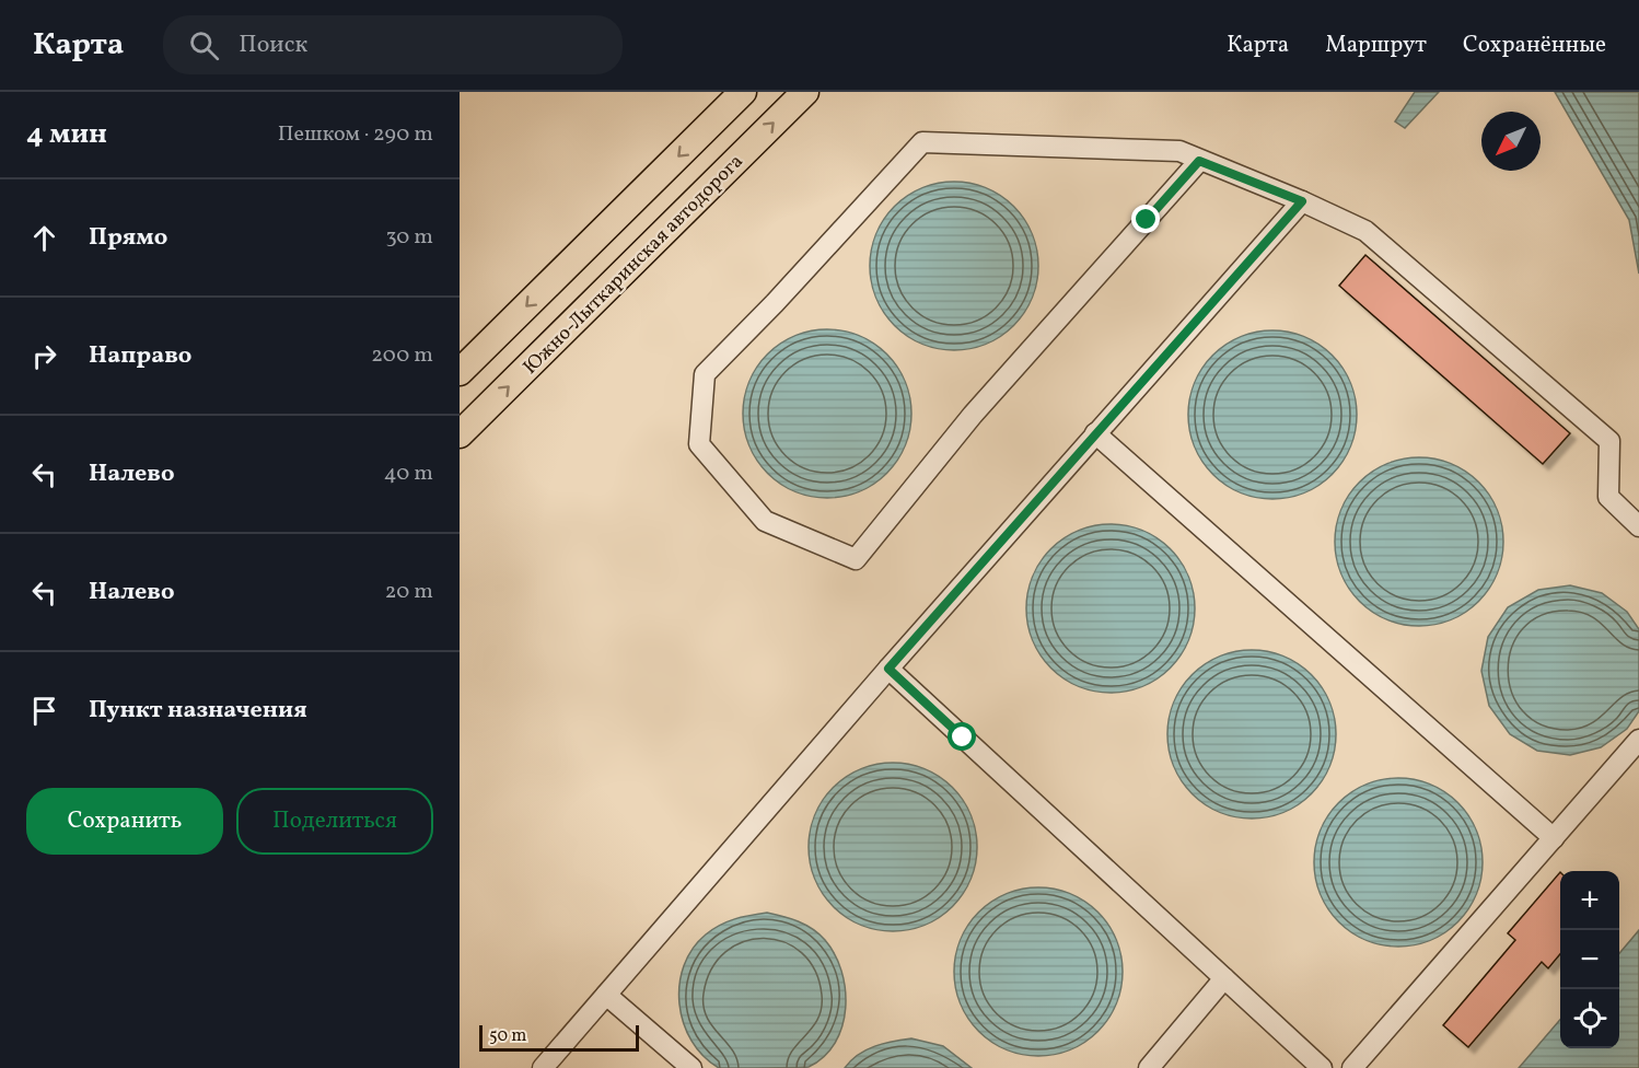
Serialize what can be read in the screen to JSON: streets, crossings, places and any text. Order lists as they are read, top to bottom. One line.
{"streets":{"main road":["Южно-Лыткаринская автодорога"]},"scale_bar":"50 m","north":"bottom left","page":{"header":"Карта","search":"Поиск","nav":["Карта","Маршрут","Сохранённые"],"heading":["4 мин","Пешком · 290 m"],"list":[["Прямо","30 m"],["Направо","200 m"],["Налево","40 m"],["Налево","20 m"],"Пункт назначения"],"buttons":["Сохранить","Поделиться"],"map_buttons":["+","−"],"scale":"50 m"}}
